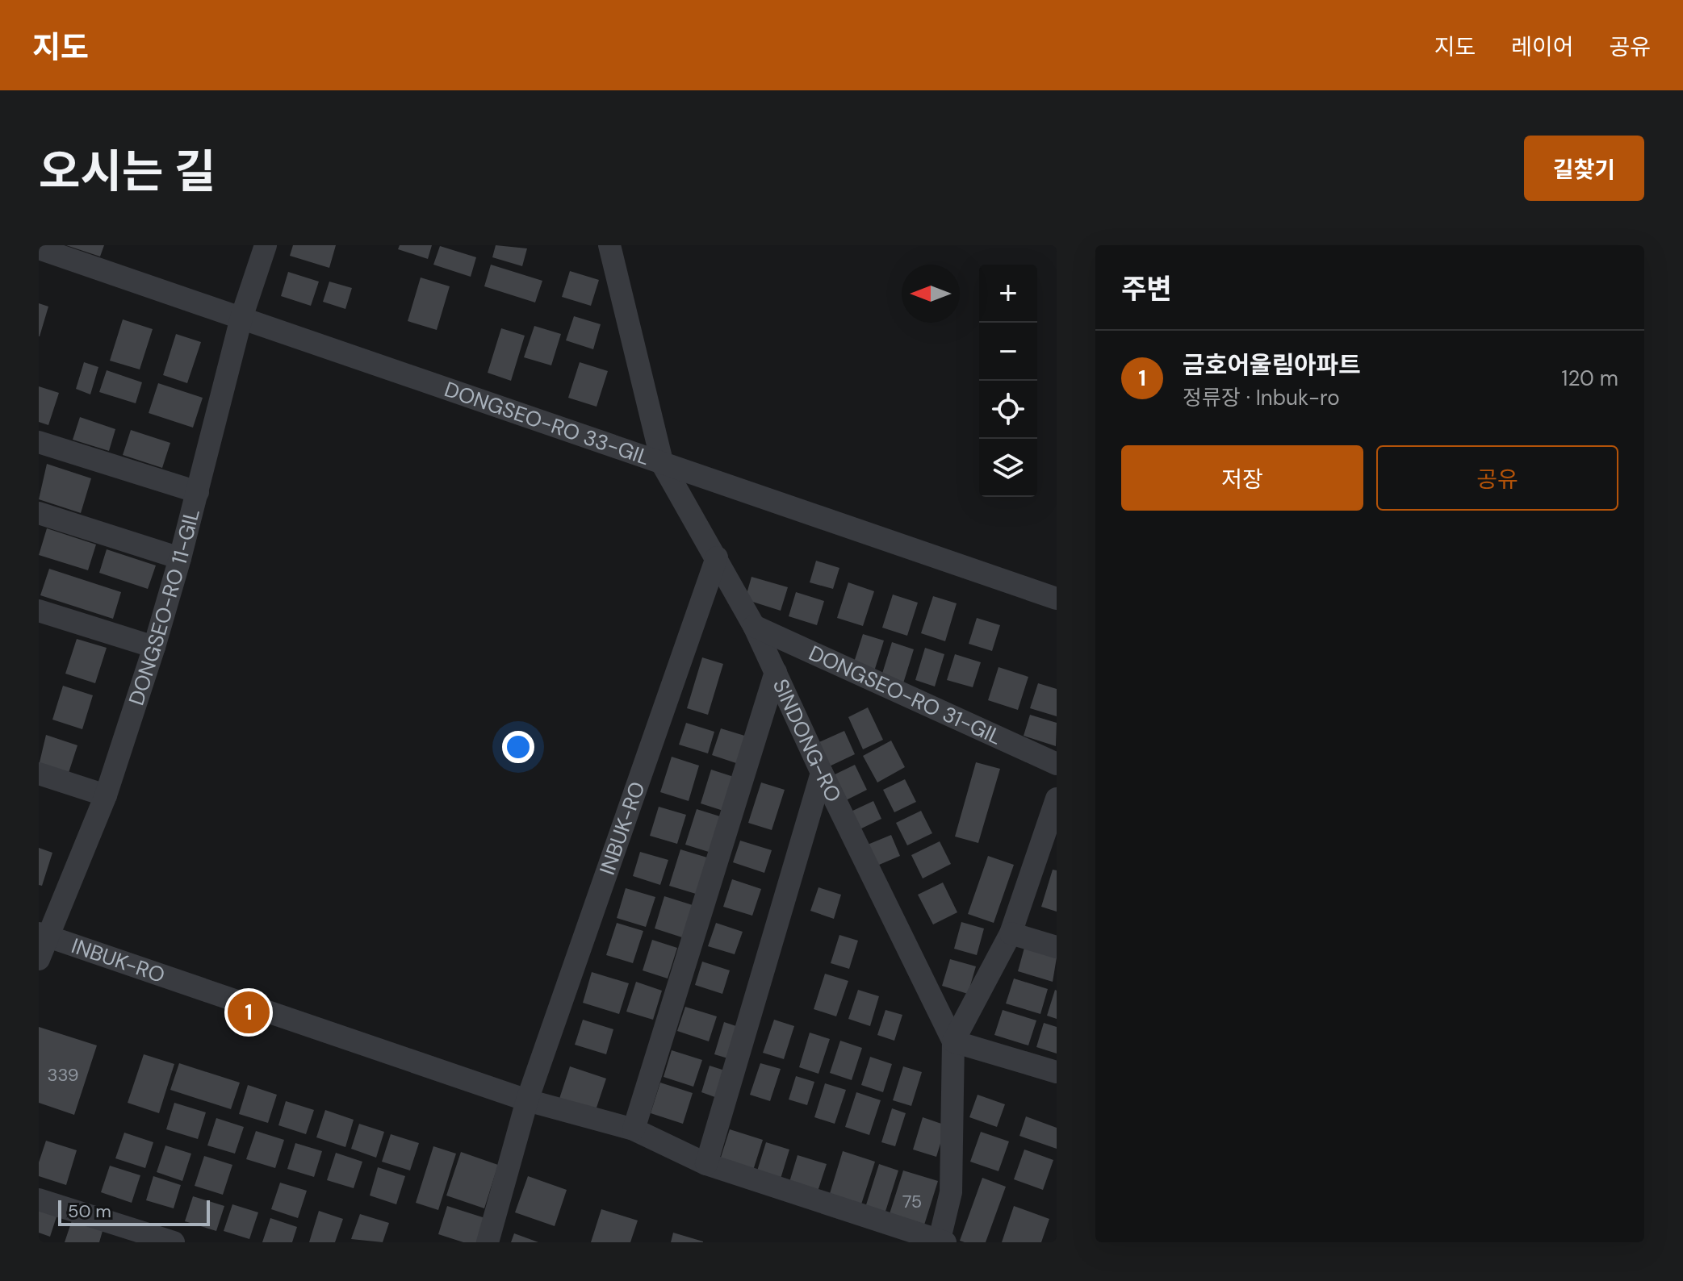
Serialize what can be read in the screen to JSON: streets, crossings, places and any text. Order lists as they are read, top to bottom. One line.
{"streets":{"street":["DONGSEO-RO 33-GIL","DONGSEO-RO 11-GIL","DONGSEO-RO 31-GIL","SINDONG-RO","INBUK-RO"]},"crossings":[["DONGSEO-RO 33-GIL","DONGSEO-RO 11-GIL"],["DONGSEO-RO 33-GIL","SINDONG-RO"],["DONGSEO-RO 11-GIL","INBUK-RO"],["DONGSEO-RO 31-GIL","SINDONG-RO"],["SINDONG-RO","INBUK-RO"]],"house_numbers":["339","75"],"scale_bar":"50 m","north":"left","page":{"header":"지도","nav":["지도","레이어","공유"],"title":"오시는 길","buttons":["길찾기",["저장","공유"]],"heading":"주변","map_buttons":["+","−"],"list":[{"mark":"1","name":"금호어울림아파트","note":"정류장 · Inbuk-ro","value":"120 m"}],"pins":"1","scale":"50 m"}}
